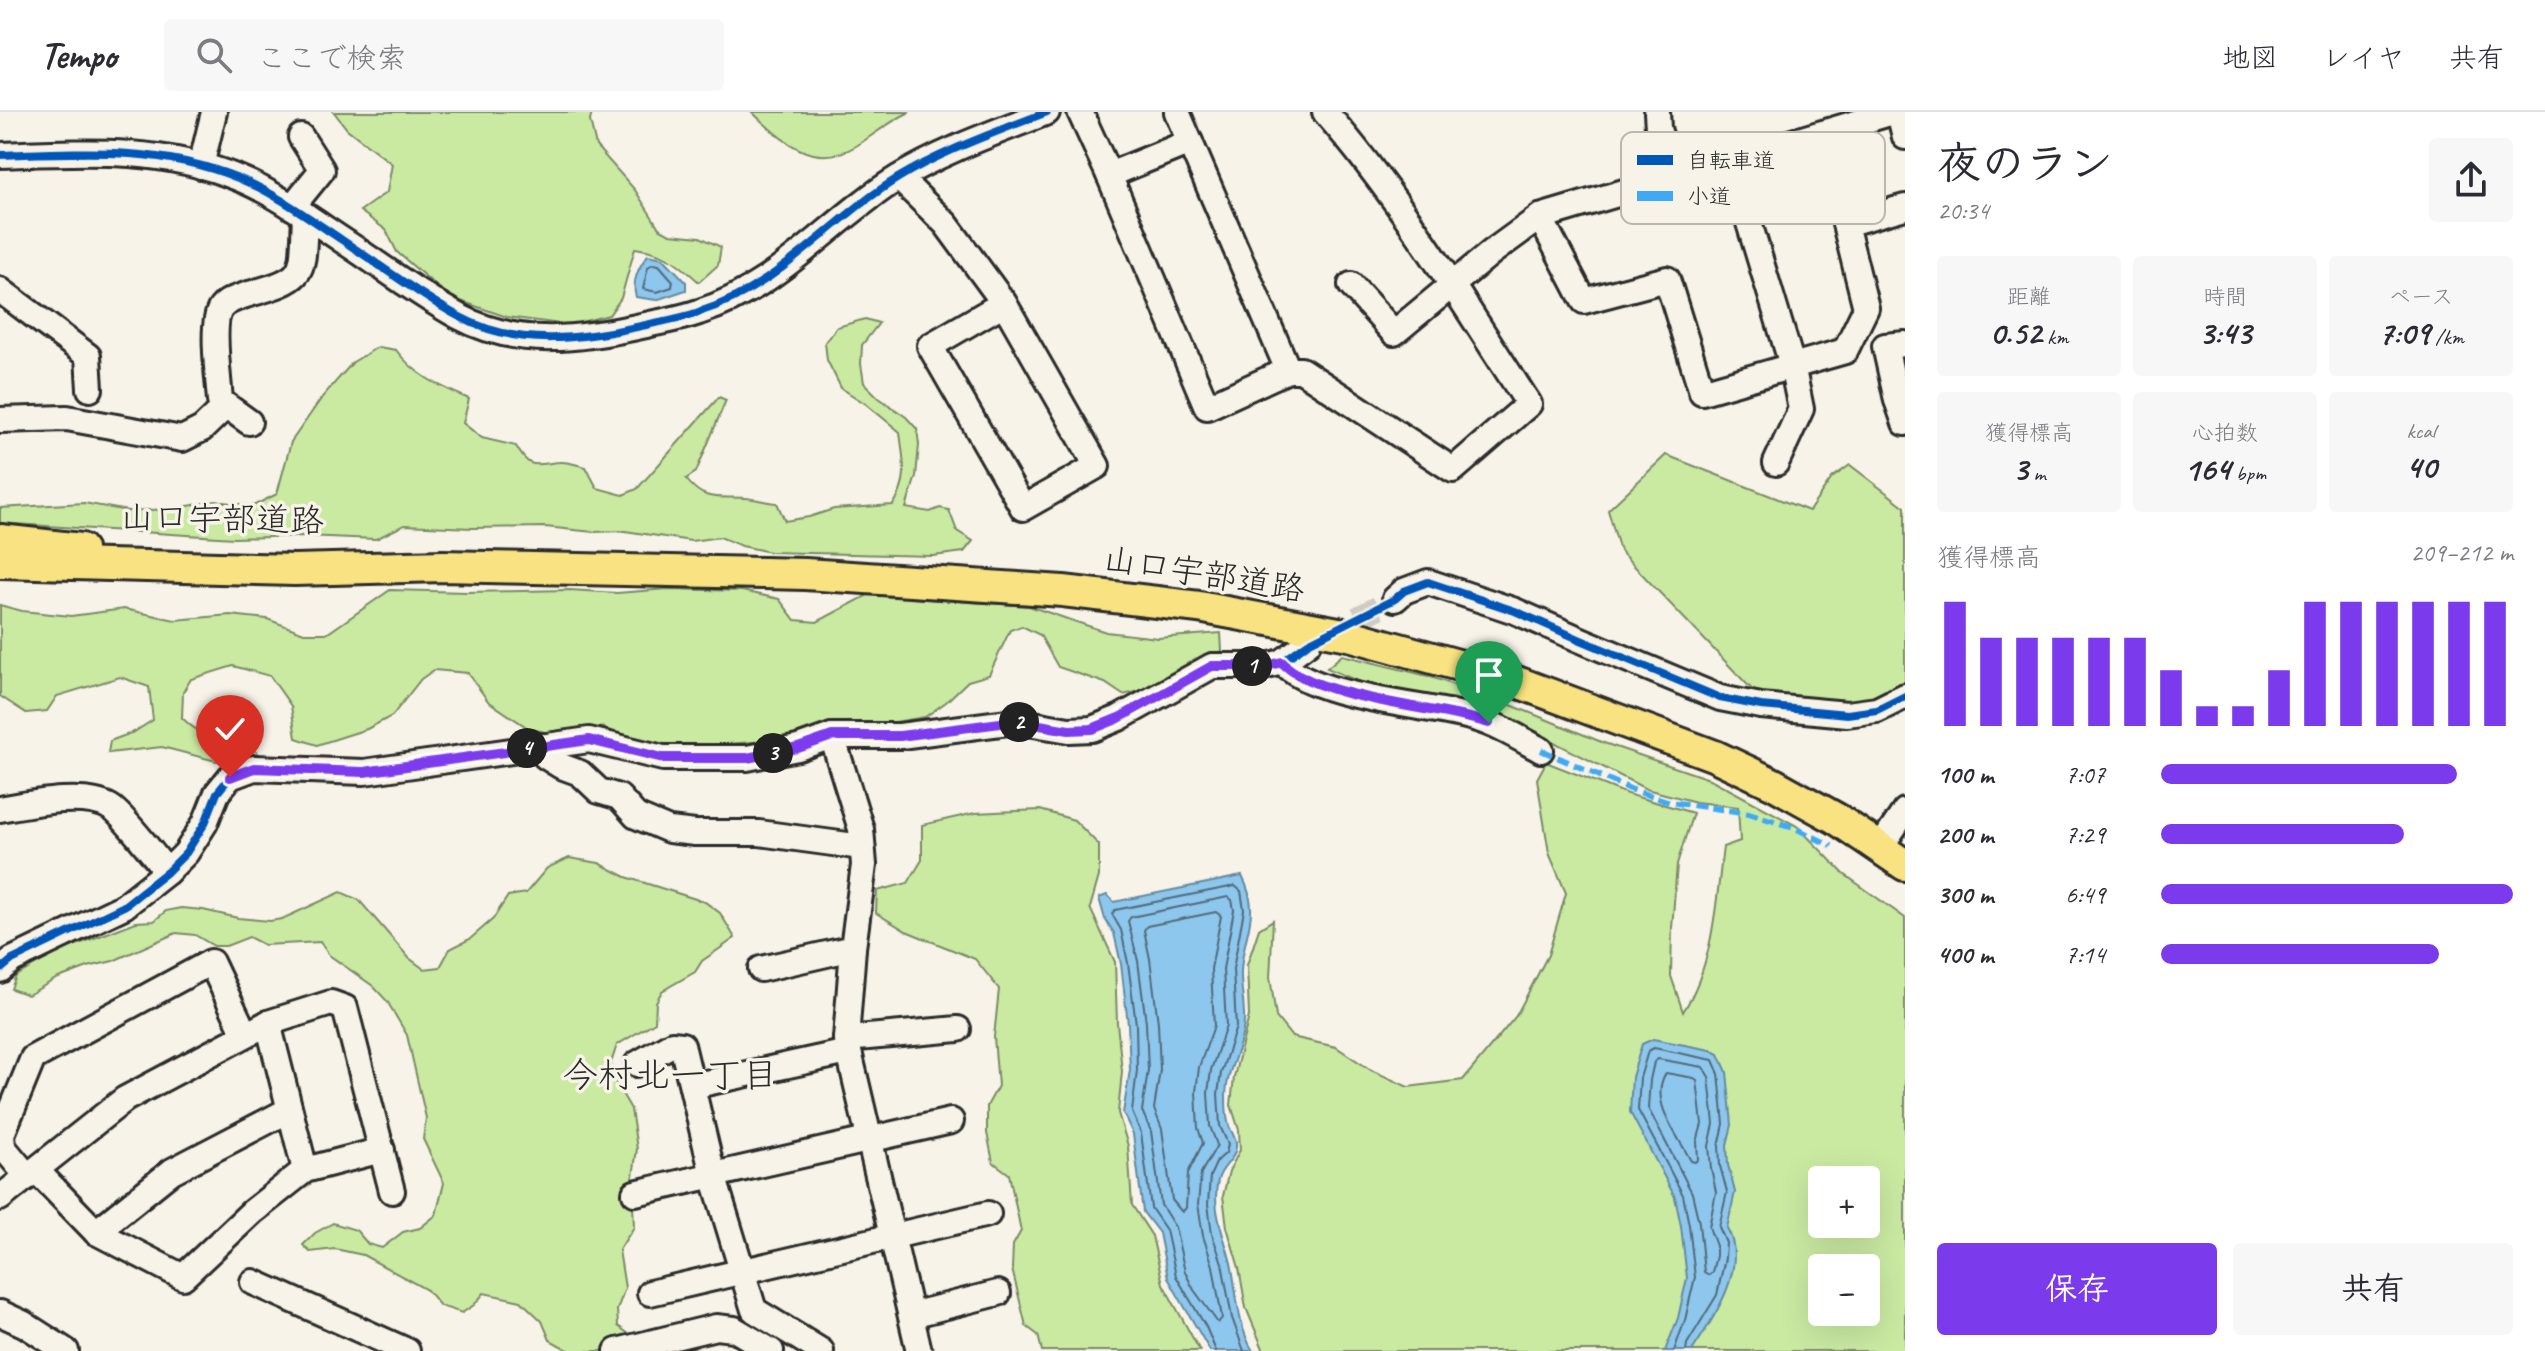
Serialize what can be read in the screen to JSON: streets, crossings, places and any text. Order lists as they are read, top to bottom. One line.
{"streets":{"main road":["山口宇部道路"]},"districts":["今村北一丁目"],"legend":["自転車道","小道"],"page":{"header":"Tempo","search":"ここで検索","nav":["地図","レイヤ","共有"],"heading":["夜のラン","20:34"],"stats":[["距離","0.52 km"],["時間","3:43"],["ペース","7:09 /km"],["獲得標高","3 m"],["心拍数","164 bpm"],["kcal","40"]],"chart":["獲得標高","209–212 m"],"pins":["1","2","4","3"],"list":[{"name":"100 m","note":"7:07"},{"name":"200 m","note":"7:29"},{"name":"300 m","note":"6:49"},{"name":"400 m","note":"7:14"}],"map_buttons":["+","−"],"buttons":["保存","共有"]}}
